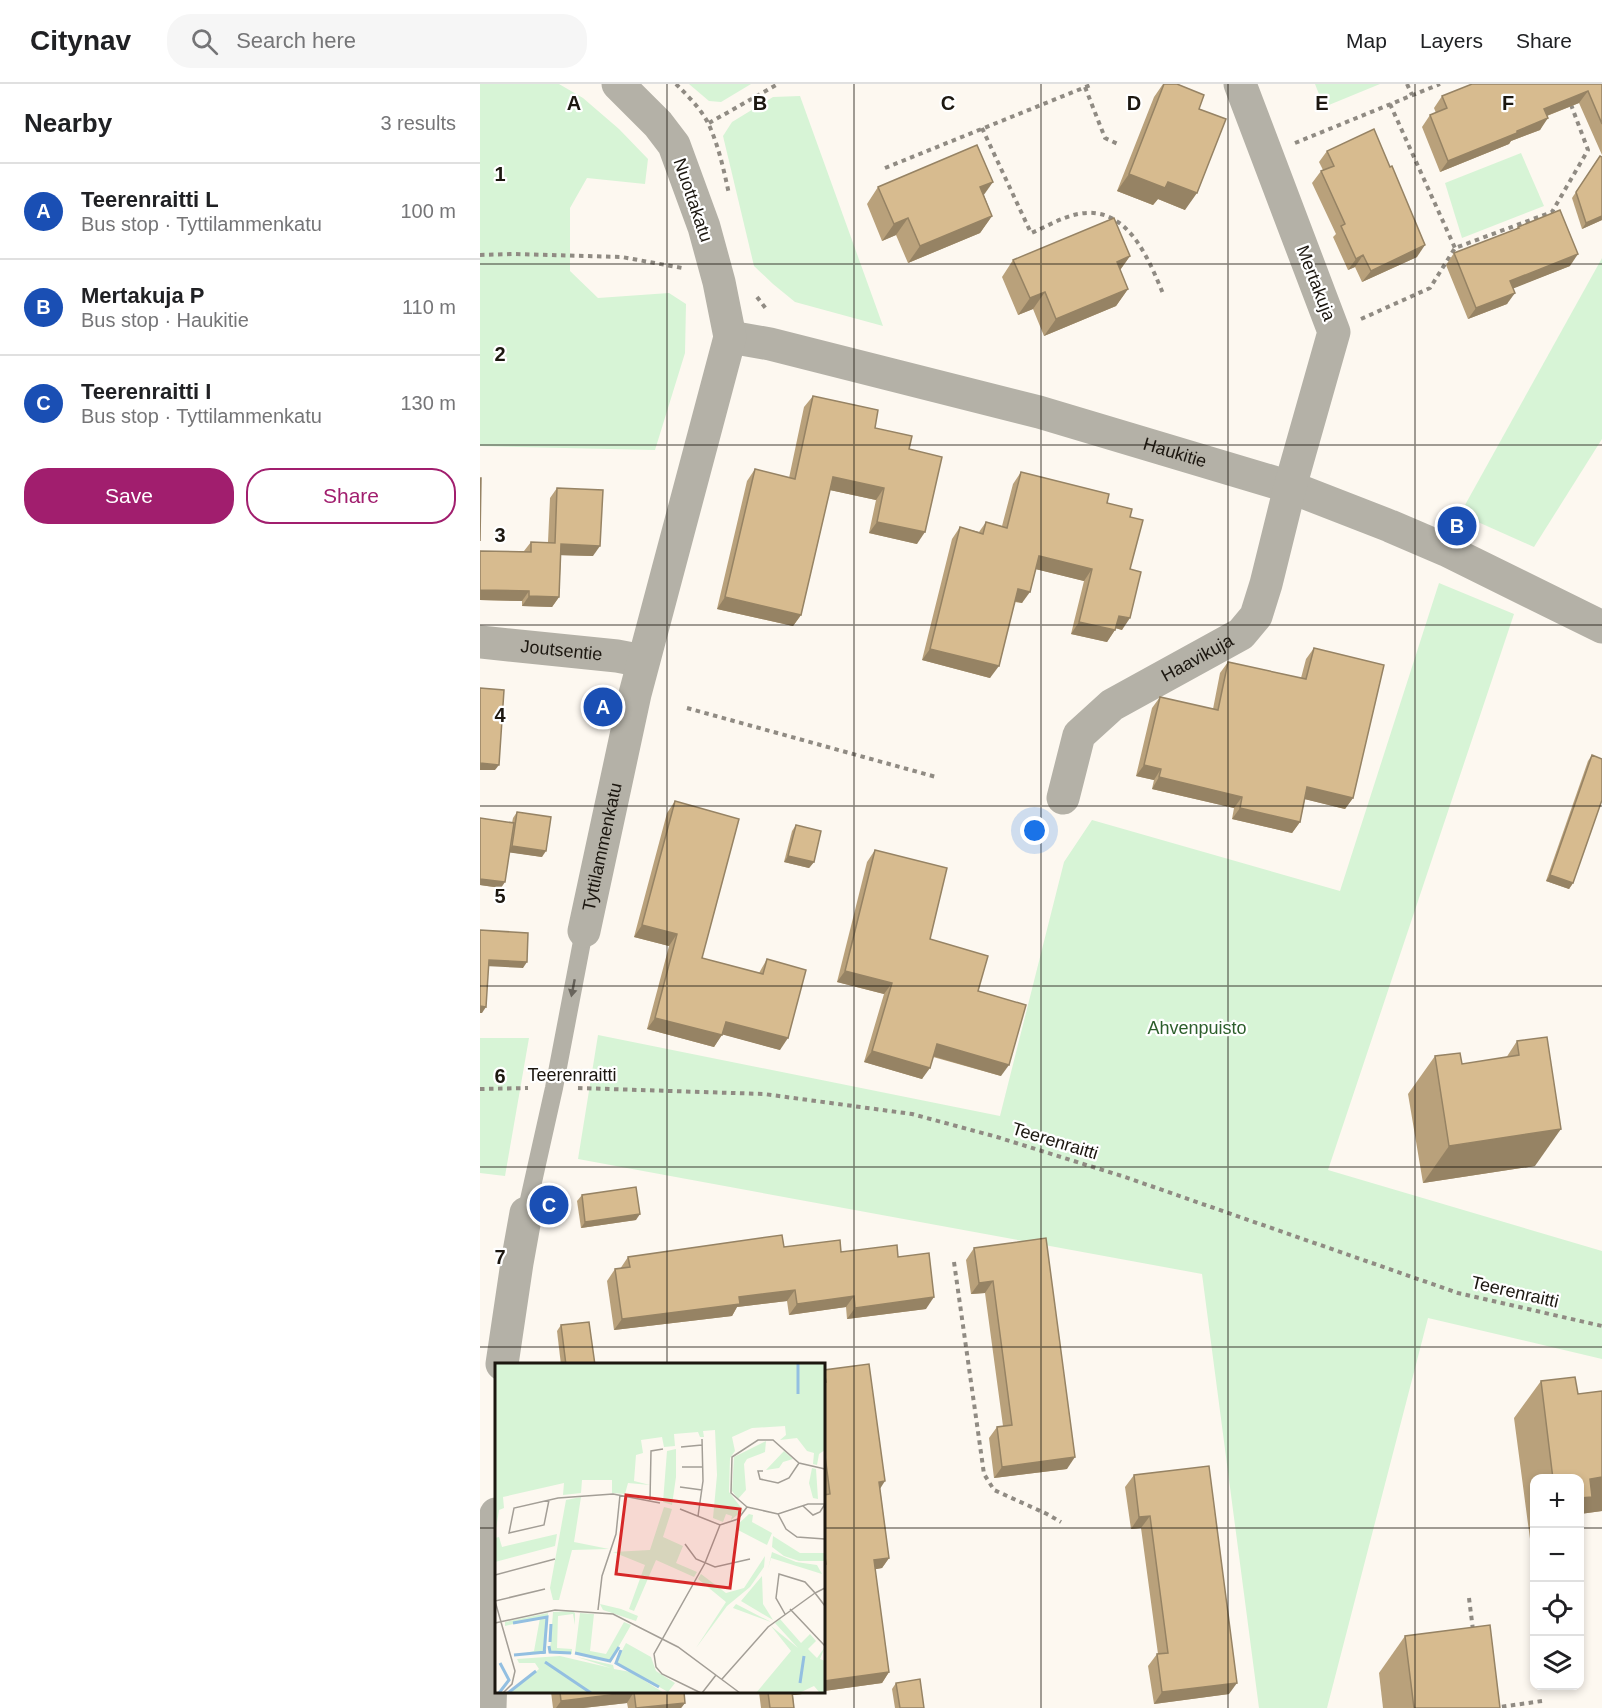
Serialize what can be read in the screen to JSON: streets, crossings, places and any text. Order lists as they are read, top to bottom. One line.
{"streets":{"street":["Nuottakatu","Mertakuja","Haukitie","Joutsentie","Haavikuja","Tyttilammenkatu"],"path":["Teerenraitti"]},"crossings":[["Nuottakatu","Haukitie"],["Nuottakatu","Tyttilammenkatu"],["Mertakuja","Haukitie"],["Mertakuja","Haavikuja"],["Haukitie","Haavikuja"],["Haukitie","Tyttilammenkatu"],["Joutsentie","Tyttilammenkatu"],["Tyttilammenkatu","Teerenraitti"]],"parks":["Ahvenpuisto"],"page":{"header":"Citynav","search":"Search here","nav":["Map","Layers","Share"],"heading":["Nearby","3 results"],"list":[{"mark":"A","name":"Teerenraitti L","note":"Bus stop · Tyttilammenkatu","value":"100 m"},{"mark":"B","name":"Mertakuja P","note":"Bus stop · Haukitie","value":"110 m"},{"mark":"C","name":"Teerenraitti I","note":"Bus stop · Tyttilammenkatu","value":"130 m"}],"buttons":["Save","Share"],"pins":["B","A","C"],"map_buttons":["+","−"]},"grid":{"columns":["A","B","C","D","E","F"],"rows":["1","2","3","4","5","6","7"]}}
